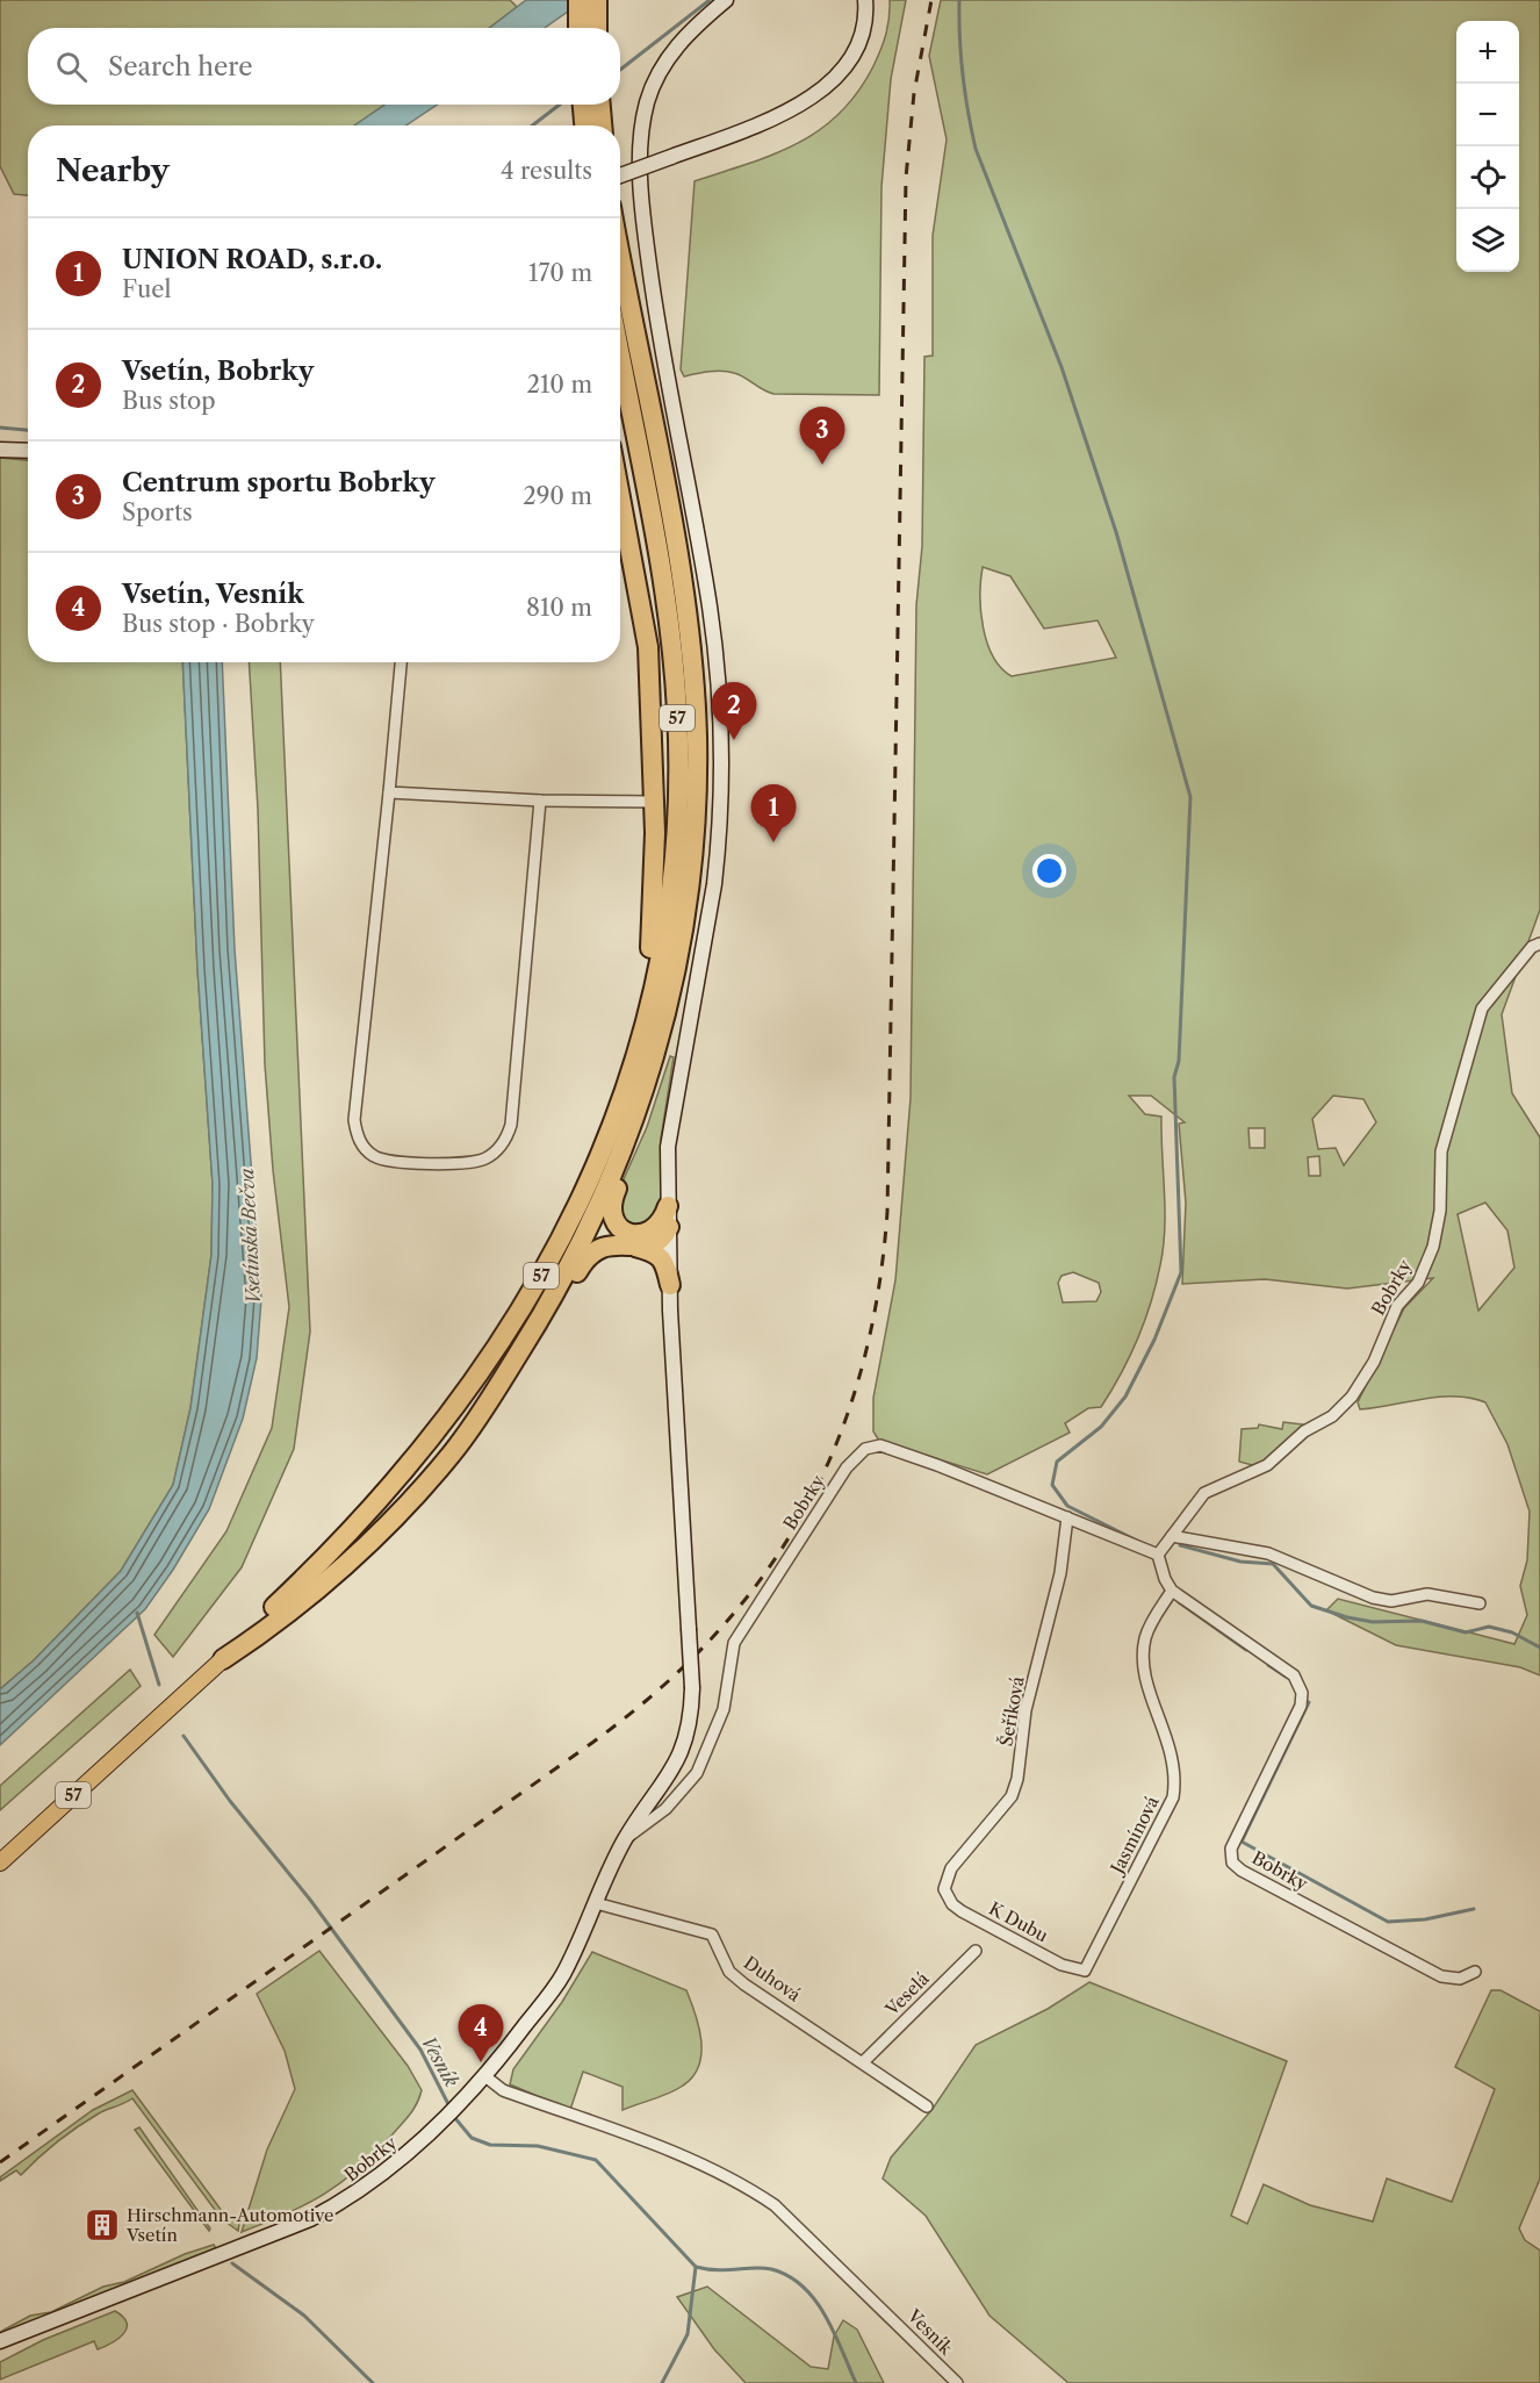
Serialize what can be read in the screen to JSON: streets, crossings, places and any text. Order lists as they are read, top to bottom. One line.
{"streets":{"highway":["57"],"street":["Bobrky","Šeříková","Jasmínová","K Dubu","Duhová","Veselá","Vesník"]},"crossings":[["Bobrky","Šeříková"],["Bobrky","Jasmínová"],["Bobrky","Duhová"],["Bobrky","Vesník"],["Šeříková","K Dubu"],["Jasmínová","K Dubu"],["Duhová","Veselá"]],"water":["Vsetínská Bečva","Vesník"],"places":{"building":["Hirschmann-Automotive Vsetín"]},"page":{"map_buttons":["+","−"],"search":"Search here","heading":["Nearby","4 results"],"list":[{"mark":"1","name":"UNION ROAD, s.r.o.","note":"Fuel","value":"170 m"},{"mark":"2","name":"Vsetín, Bobrky","note":"Bus stop","value":"210 m"},{"mark":"3","name":"Centrum sportu Bobrky","note":"Sports","value":"290 m"},{"mark":"4","name":"Vsetín, Vesník","note":"Bus stop · Bobrky","value":"810 m"}],"pins":["3","2","1","4"]}}
